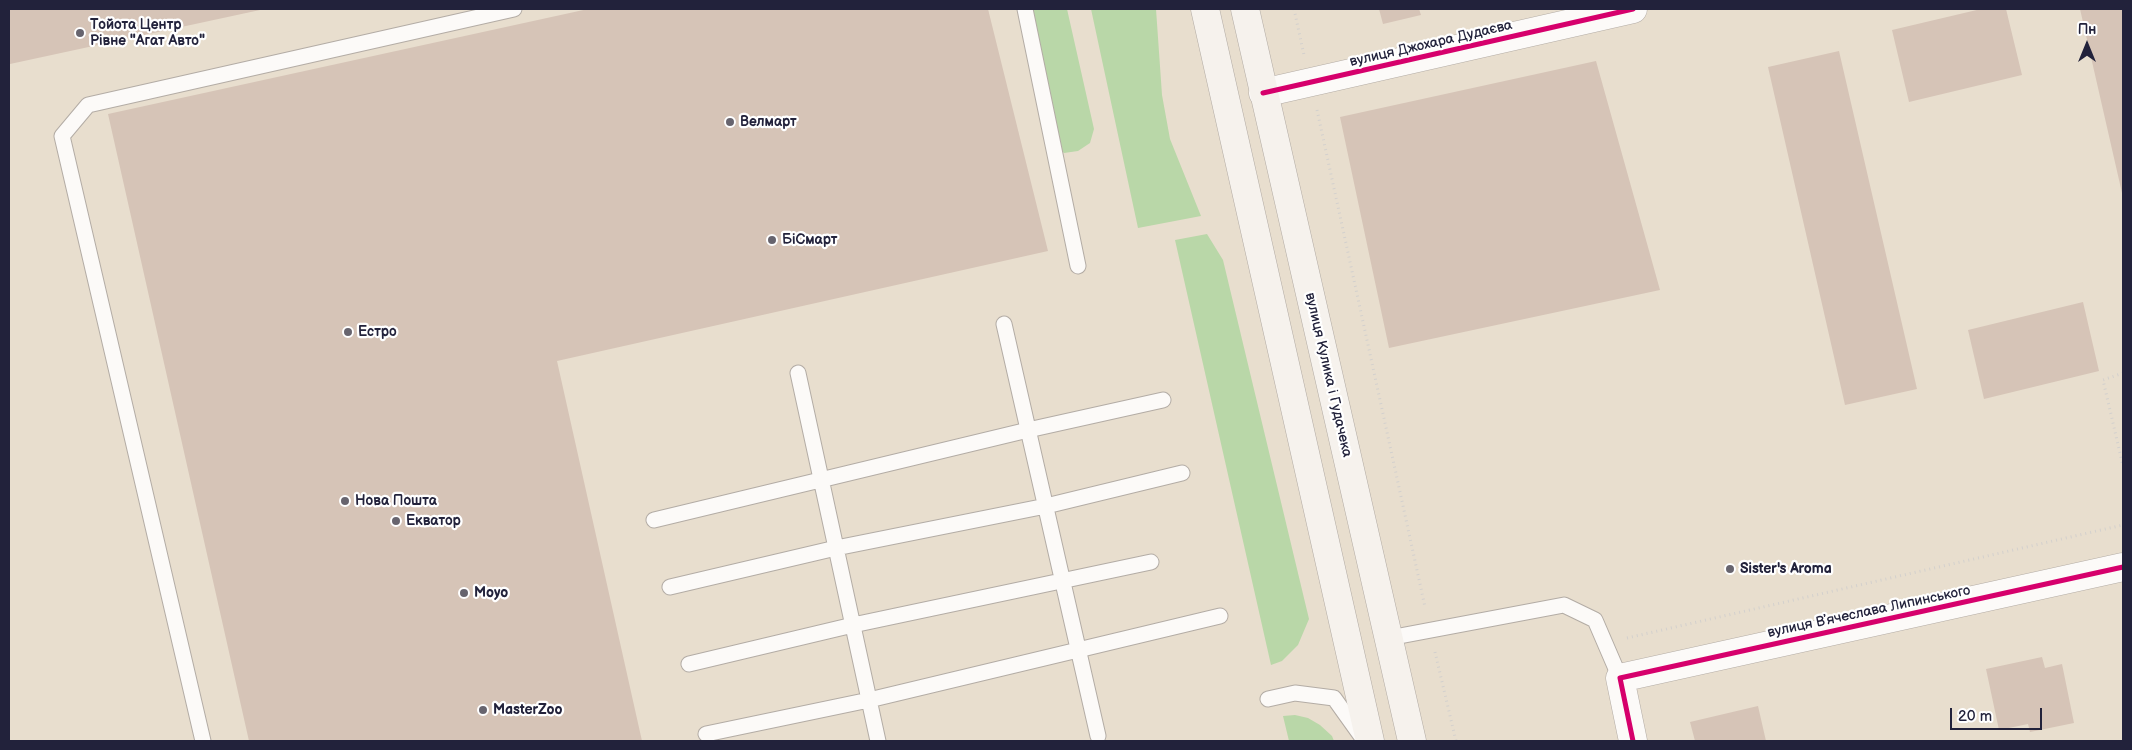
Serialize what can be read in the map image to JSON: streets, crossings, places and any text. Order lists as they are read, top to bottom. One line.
{"streets":{"main road":["вулиця Кулика і Гудачека"],"street":["вулиця Джохара Дудаєва","вулиця Вʼячеслава Липинського"]},"crossings":[["вулиця Джохара Дудаєва","вулиця Кулика і Гудачека"]],"places":["Тойота Центр Рівне \"Агат Авто\"","Велмарт","БіСмарт","Естро","Нова Пошта","Екватор","Sister's Aroma","Moyo","MasterZoo"],"scale_bar":"20 m","north":"top"}
